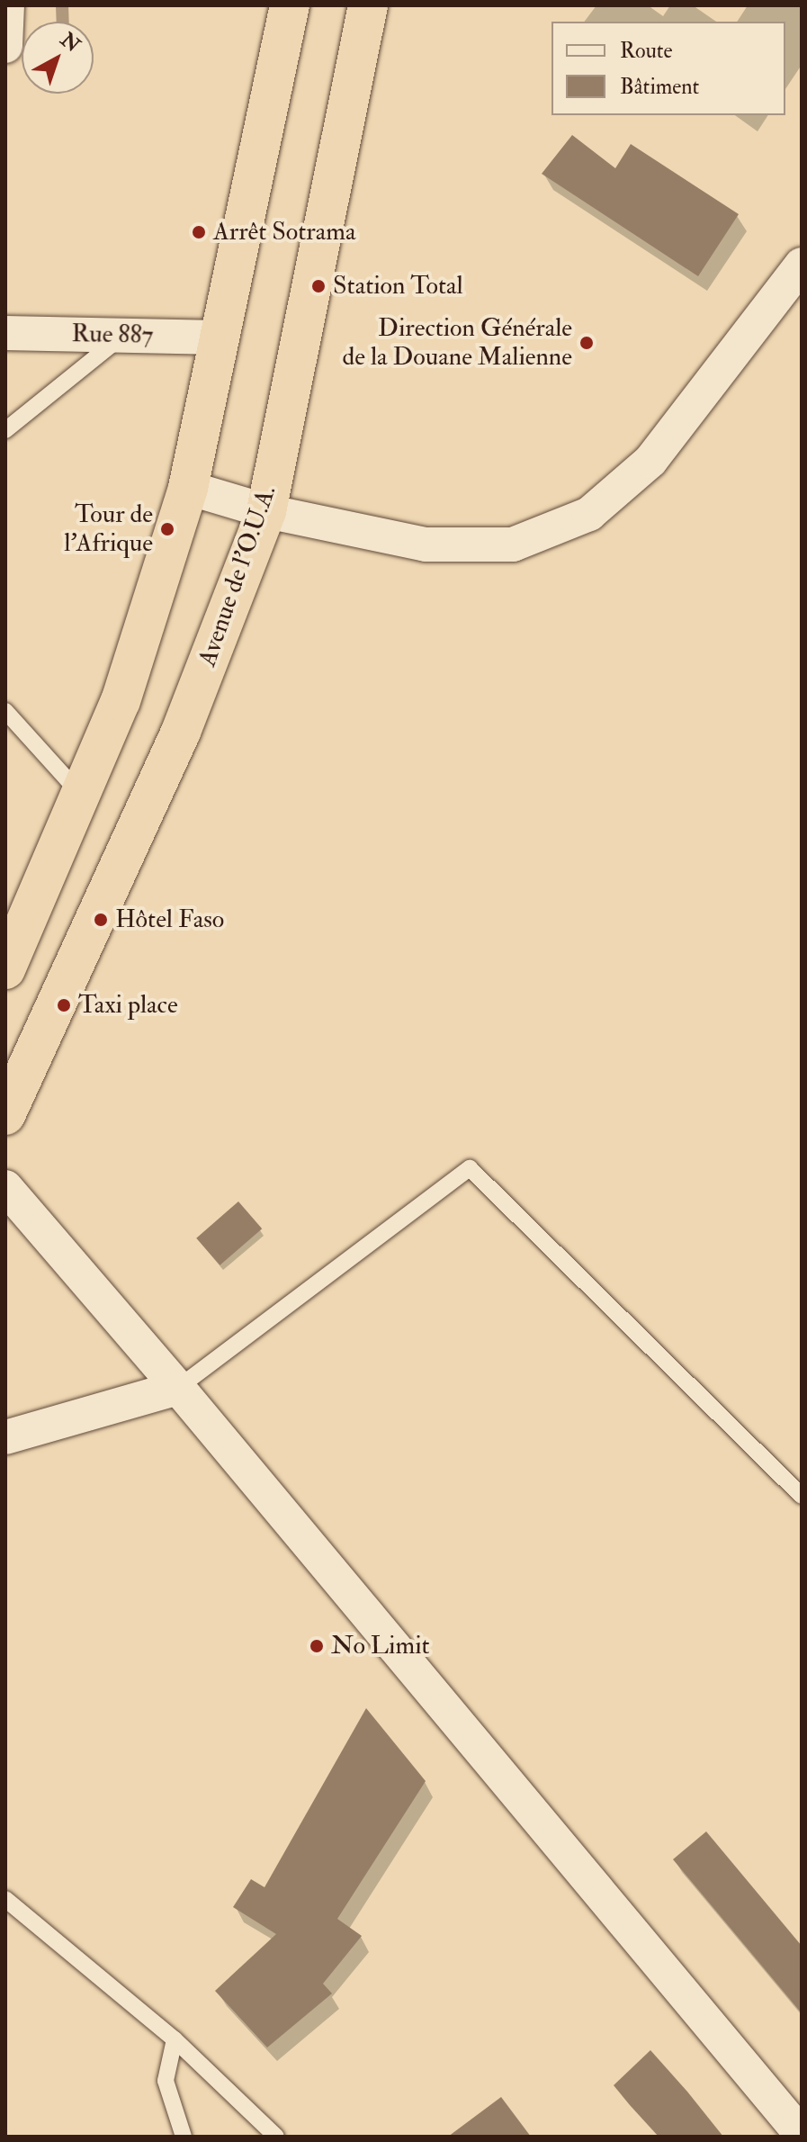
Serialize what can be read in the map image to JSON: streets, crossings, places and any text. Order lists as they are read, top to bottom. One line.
{"streets":{"highway":["Avenue de l'O.U.A."],"street":["Rue 887"]},"places":["Arrêt Sotrama","Station Total","Direction Générale de la Douane Malienne","Tour de l'Afrique","Hôtel Faso","Taxi place","No Limit"],"legend":["Route","Bâtiment"],"north":"top right"}
